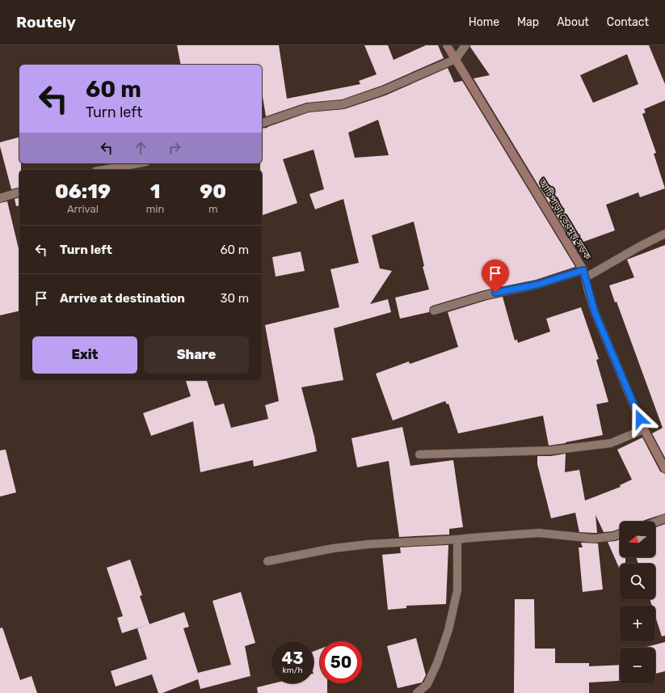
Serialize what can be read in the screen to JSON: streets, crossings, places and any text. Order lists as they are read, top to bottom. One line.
{"streets":{"main road":["আটিপাড়া তেরমুখ সড়ক"]},"north":"left","page":{"header":"Routely","nav":["Home","Map","About","Contact"],"turn":["60 m","Turn left"],"eta":["06:19","Arrival","1","min","90","m"],"list":[{"name":"Turn left","value":"60 m"},{"name":"Arrive at destination","value":"30 m"}],"buttons":["Exit","Share"],"map_buttons":["+","−"],"speed":"43 km/h","limit":"50"}}
